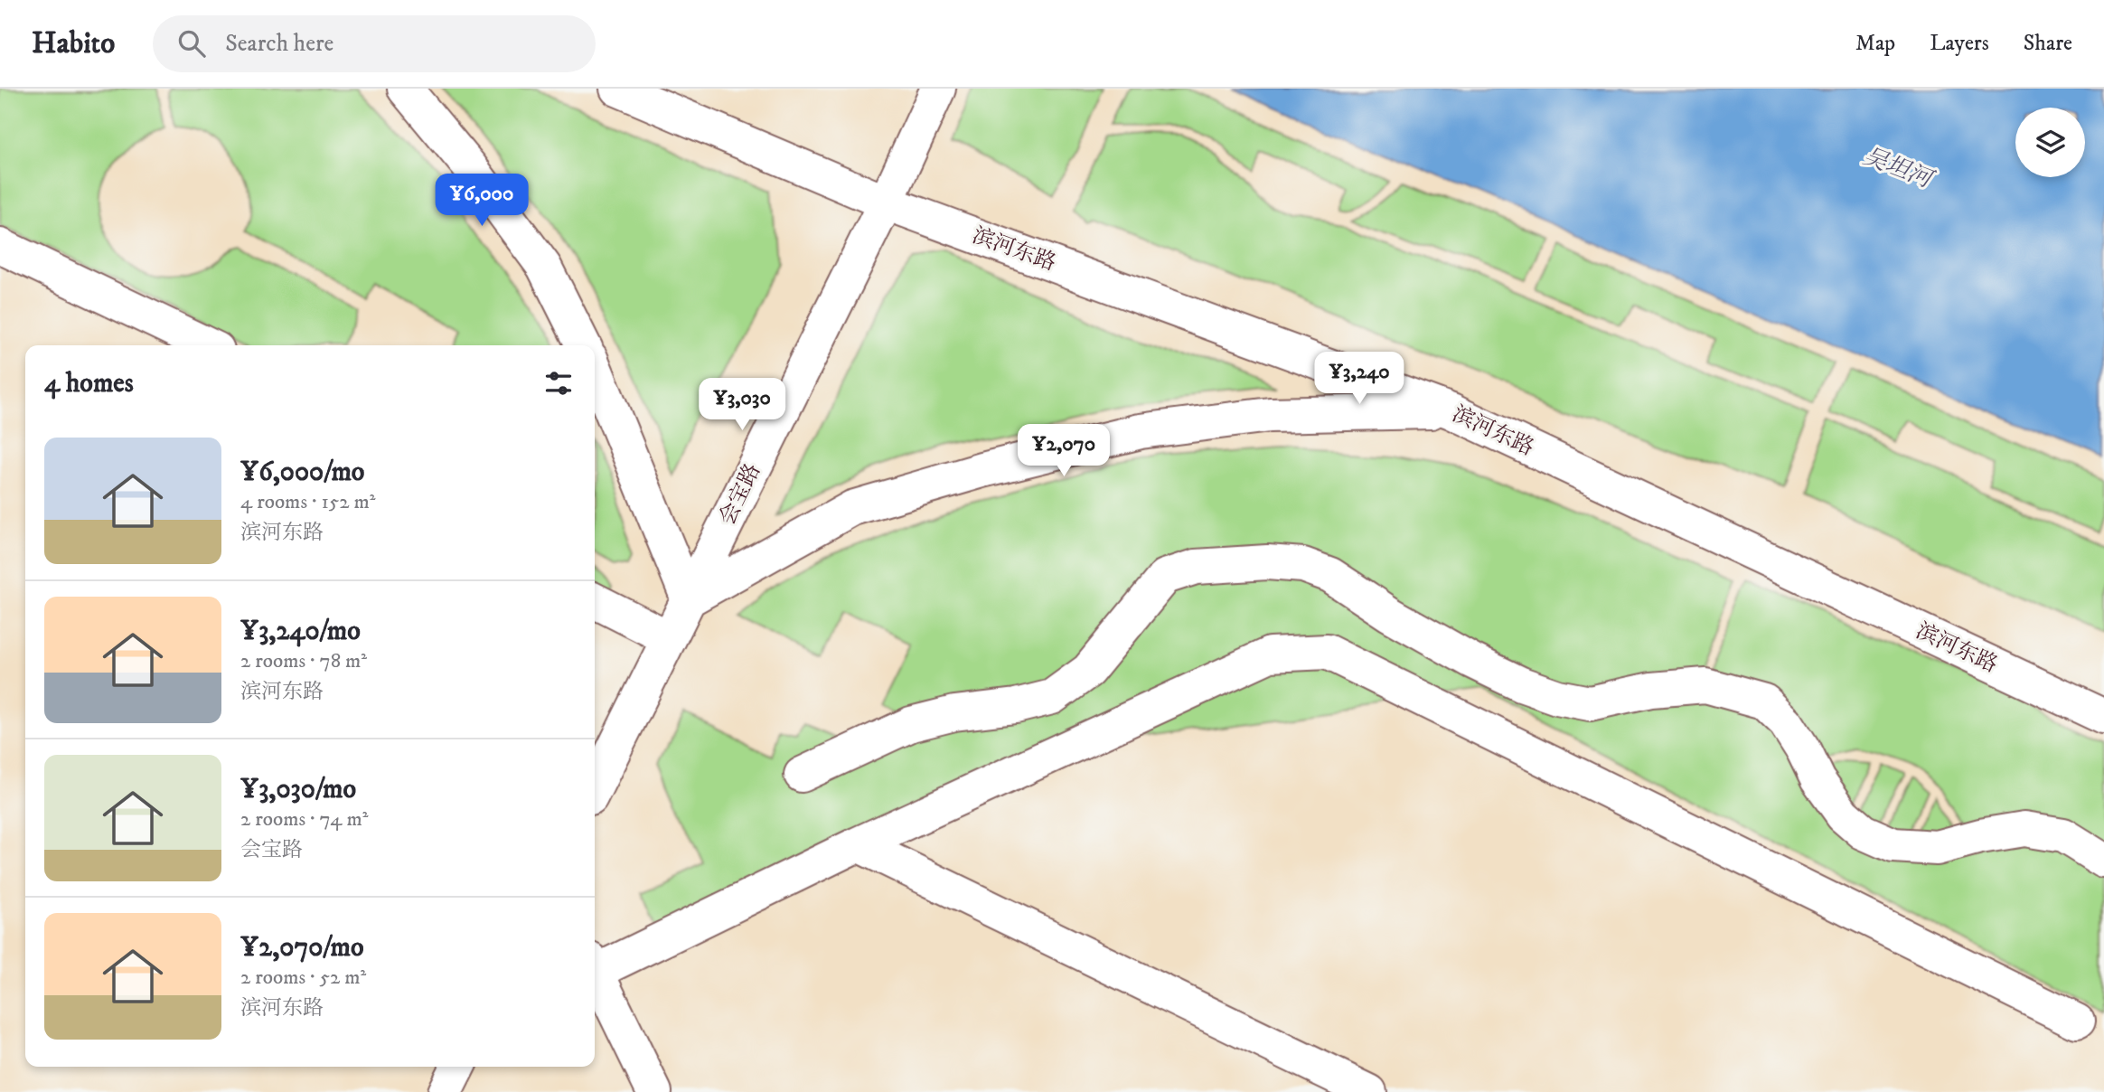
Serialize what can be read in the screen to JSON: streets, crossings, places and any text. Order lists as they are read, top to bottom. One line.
{"streets":{"main road":["滨河东路","会宝路"]},"crossings":[["滨河东路","会宝路"]],"water":["吴坦河"],"page":{"header":"Habito","search":"Search here","nav":["Map","Layers","Share"],"price":["¥6,000","¥3,240","¥3,030","¥2,070"],"heading":"4 homes","list":[{"name":"¥6,000/mo","note":"4 rooms · 152 m² · 滨河东路"},{"name":"¥3,240/mo","note":"2 rooms · 78 m² · 滨河东路"},{"name":"¥3,030/mo","note":"2 rooms · 74 m² · 会宝路"},{"name":"¥2,070/mo","note":"2 rooms · 52 m² · 滨河东路"}]}}
